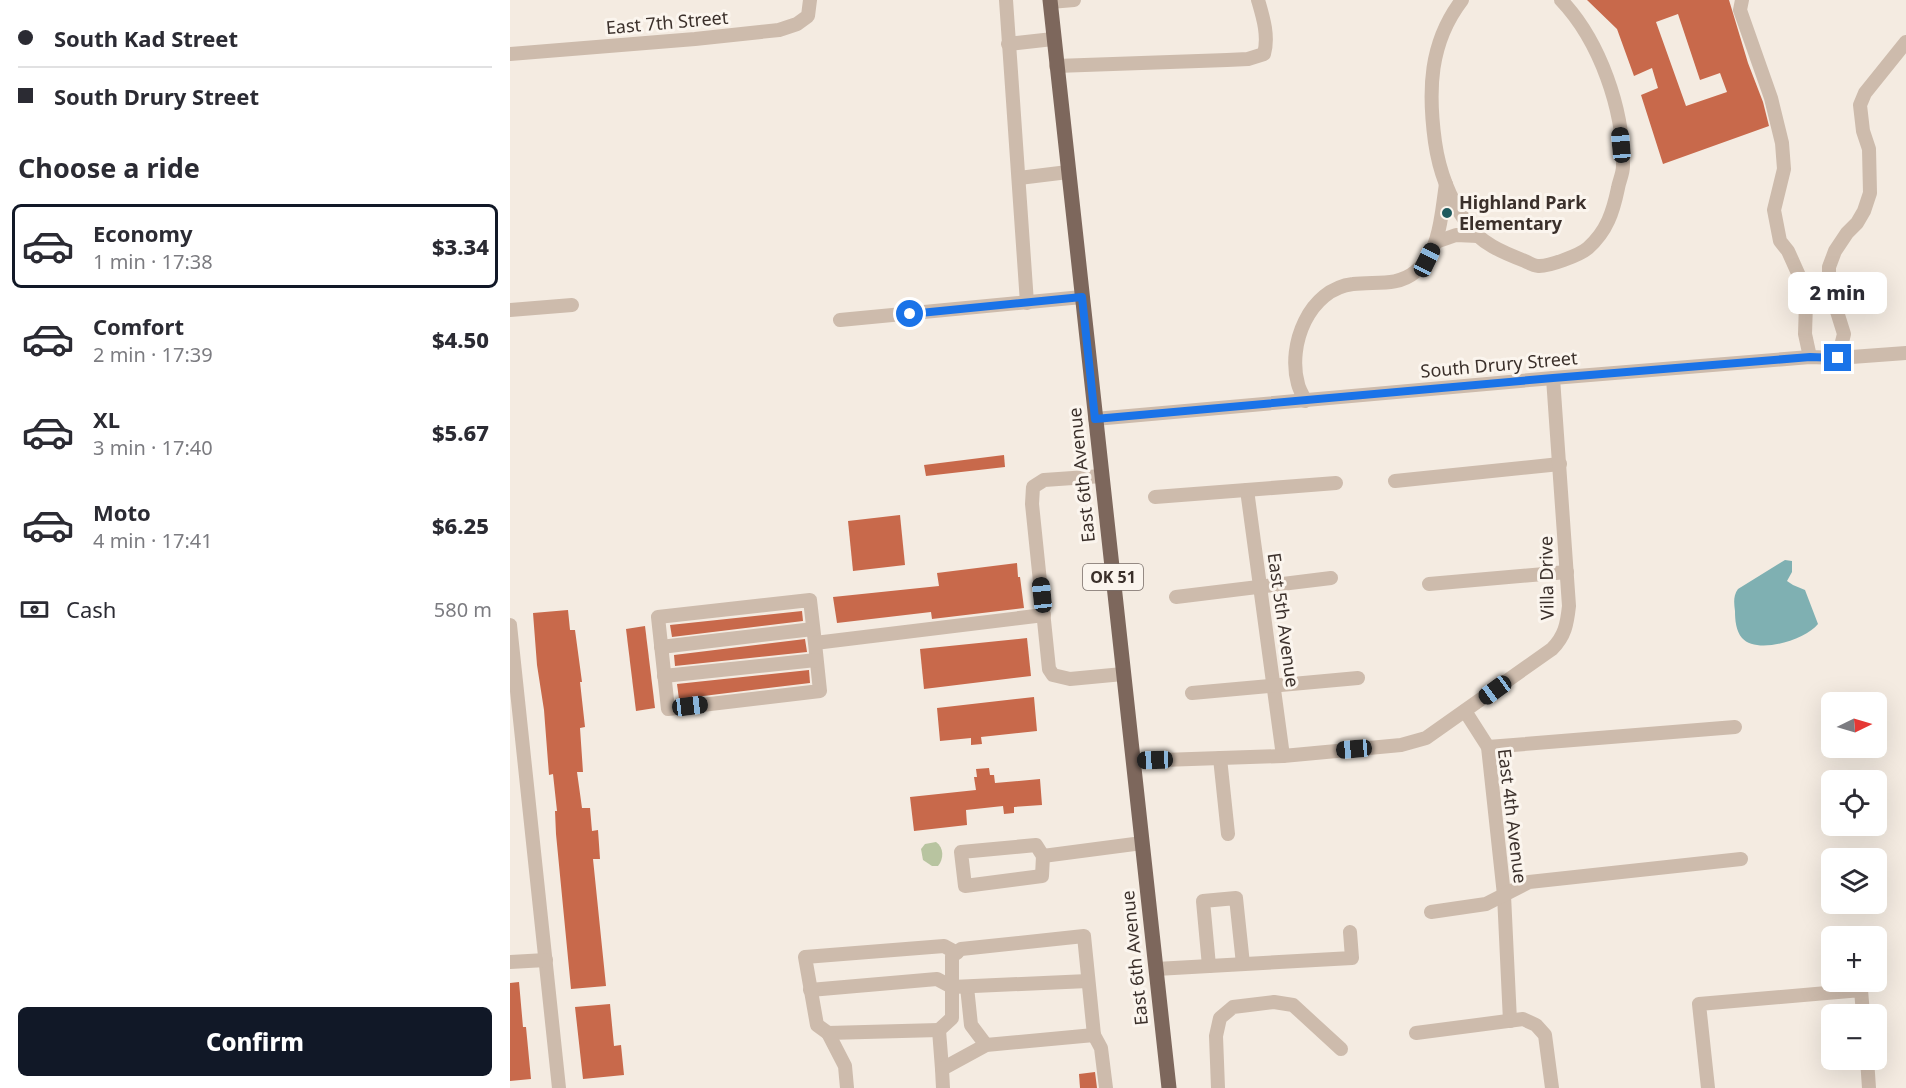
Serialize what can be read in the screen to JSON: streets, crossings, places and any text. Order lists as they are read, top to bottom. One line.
{"streets":{"main road":["East 6th Avenue","OK 51"],"street":["East 7th Street","South Drury Street","Villa Drive","East 5th Avenue","East 4th Avenue"]},"crossings":[["South Drury Street","East 6th Avenue"],["South Drury Street","Villa Drive"],["East 6th Avenue","Villa Drive"],["Villa Drive","East 5th Avenue"],["Villa Drive","East 4th Avenue"]],"places":["Highland Park Elementary"],"north":"right","page":{"banner":["South Kad Street","South Drury Street"],"heading":"Choose a ride","list":[{"name":"Economy","note":"1 min · 17:38","value":"$3.34"},{"name":"Comfort","note":"2 min · 17:39","value":"$4.50"},{"name":"XL","note":"3 min · 17:40","value":"$5.67"},{"name":"Moto","note":"4 min · 17:41","value":"$6.25"}],"bubble":"2 min","pay":["Cash","580 m"],"map_buttons":["+","−"],"buttons":"Confirm"}}
